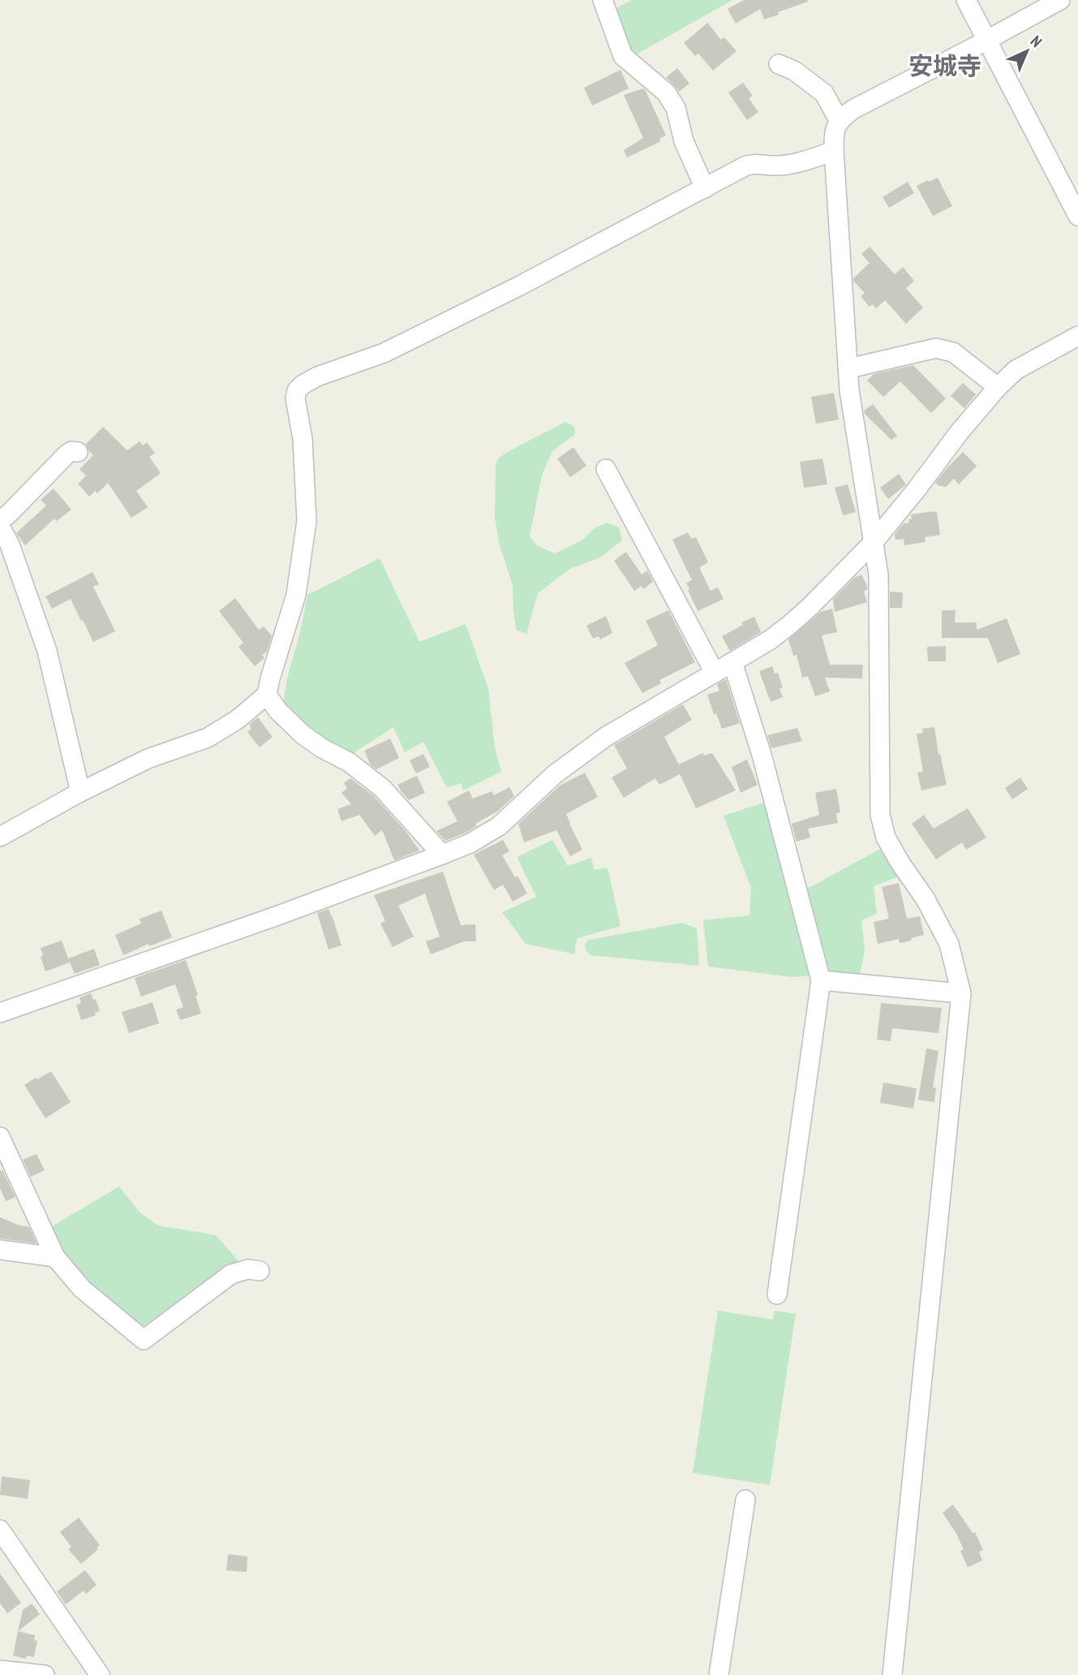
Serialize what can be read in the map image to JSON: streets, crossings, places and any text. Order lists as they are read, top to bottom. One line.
{"districts":["安城寺"],"north":"top right"}
